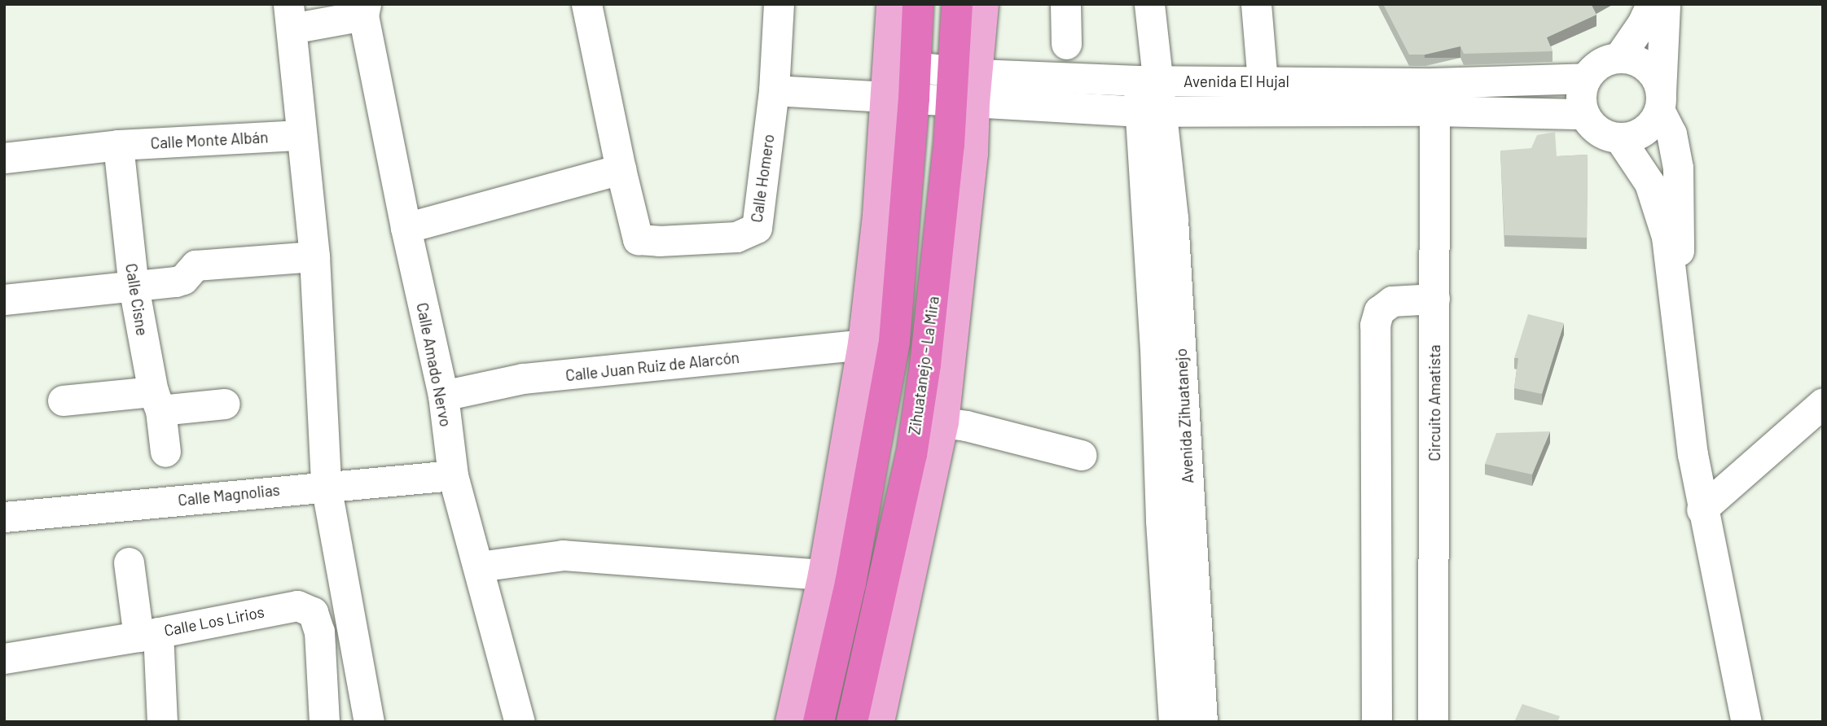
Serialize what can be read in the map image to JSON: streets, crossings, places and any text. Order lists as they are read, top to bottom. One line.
{"streets":{"highway":["Zihuatanejo - La Mira"],"street":["Avenida El Hujal","Calle Monte Albán","Calle Homero","Calle Cisne","Calle Amado Nervo","Calle Juan Ruiz de Alarcón","Circuito Amatista","Avenida Zihuatanejo","Calle Magnolias","Calle Los Lirios"]},"crossings":[["Avenida El Hujal","Calle Homero"],["Avenida El Hujal","Zihuatanejo - La Mira"],["Avenida El Hujal","Circuito Amatista"],["Avenida El Hujal","Avenida Zihuatanejo"],["Calle Monte Albán","Calle Cisne"],["Calle Amado Nervo","Calle Juan Ruiz de Alarcón"],["Calle Amado Nervo","Calle Magnolias"]]}
